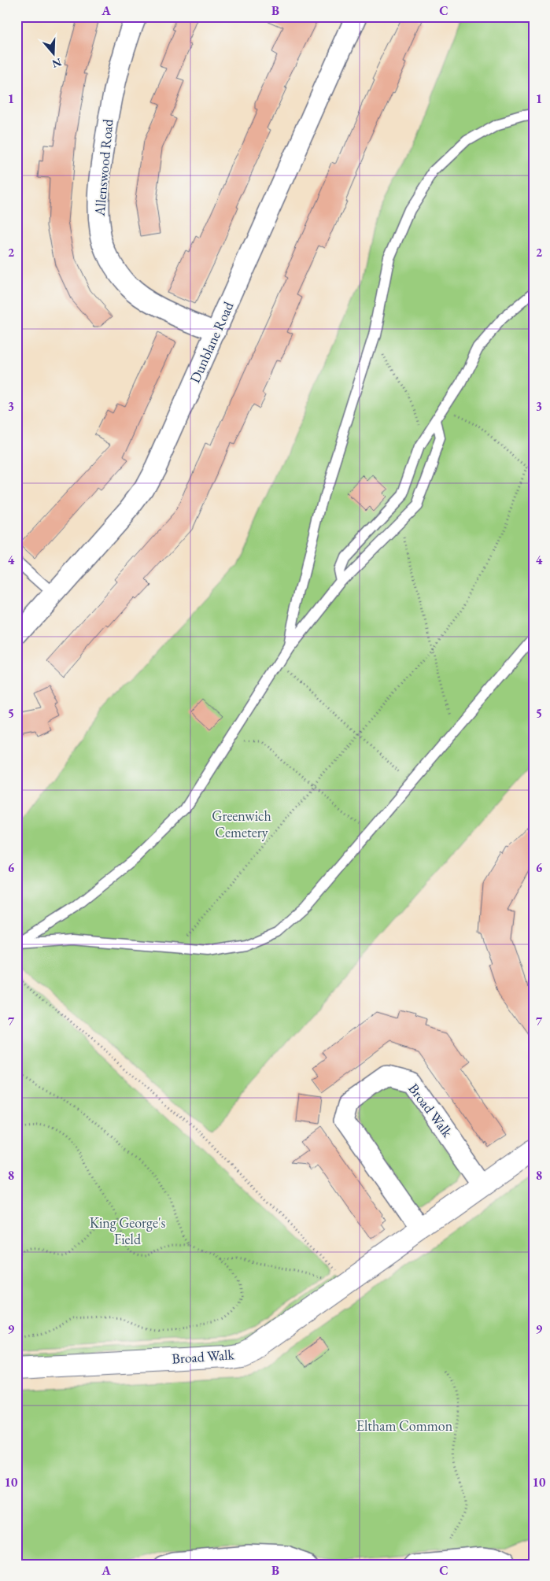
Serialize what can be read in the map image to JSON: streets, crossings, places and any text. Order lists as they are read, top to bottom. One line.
{"streets":{"street":["Allenswood Road","Dunblane Road","Broad Walk"]},"crossings":[["Allenswood Road","Dunblane Road"]],"parks":["Greenwich Cemetery","King George's Field","Eltham Common"],"north":"bottom","grid":{"columns":["A","B","C"],"rows":["1","2","3","4","5","6","7","8","9","10"]}}
